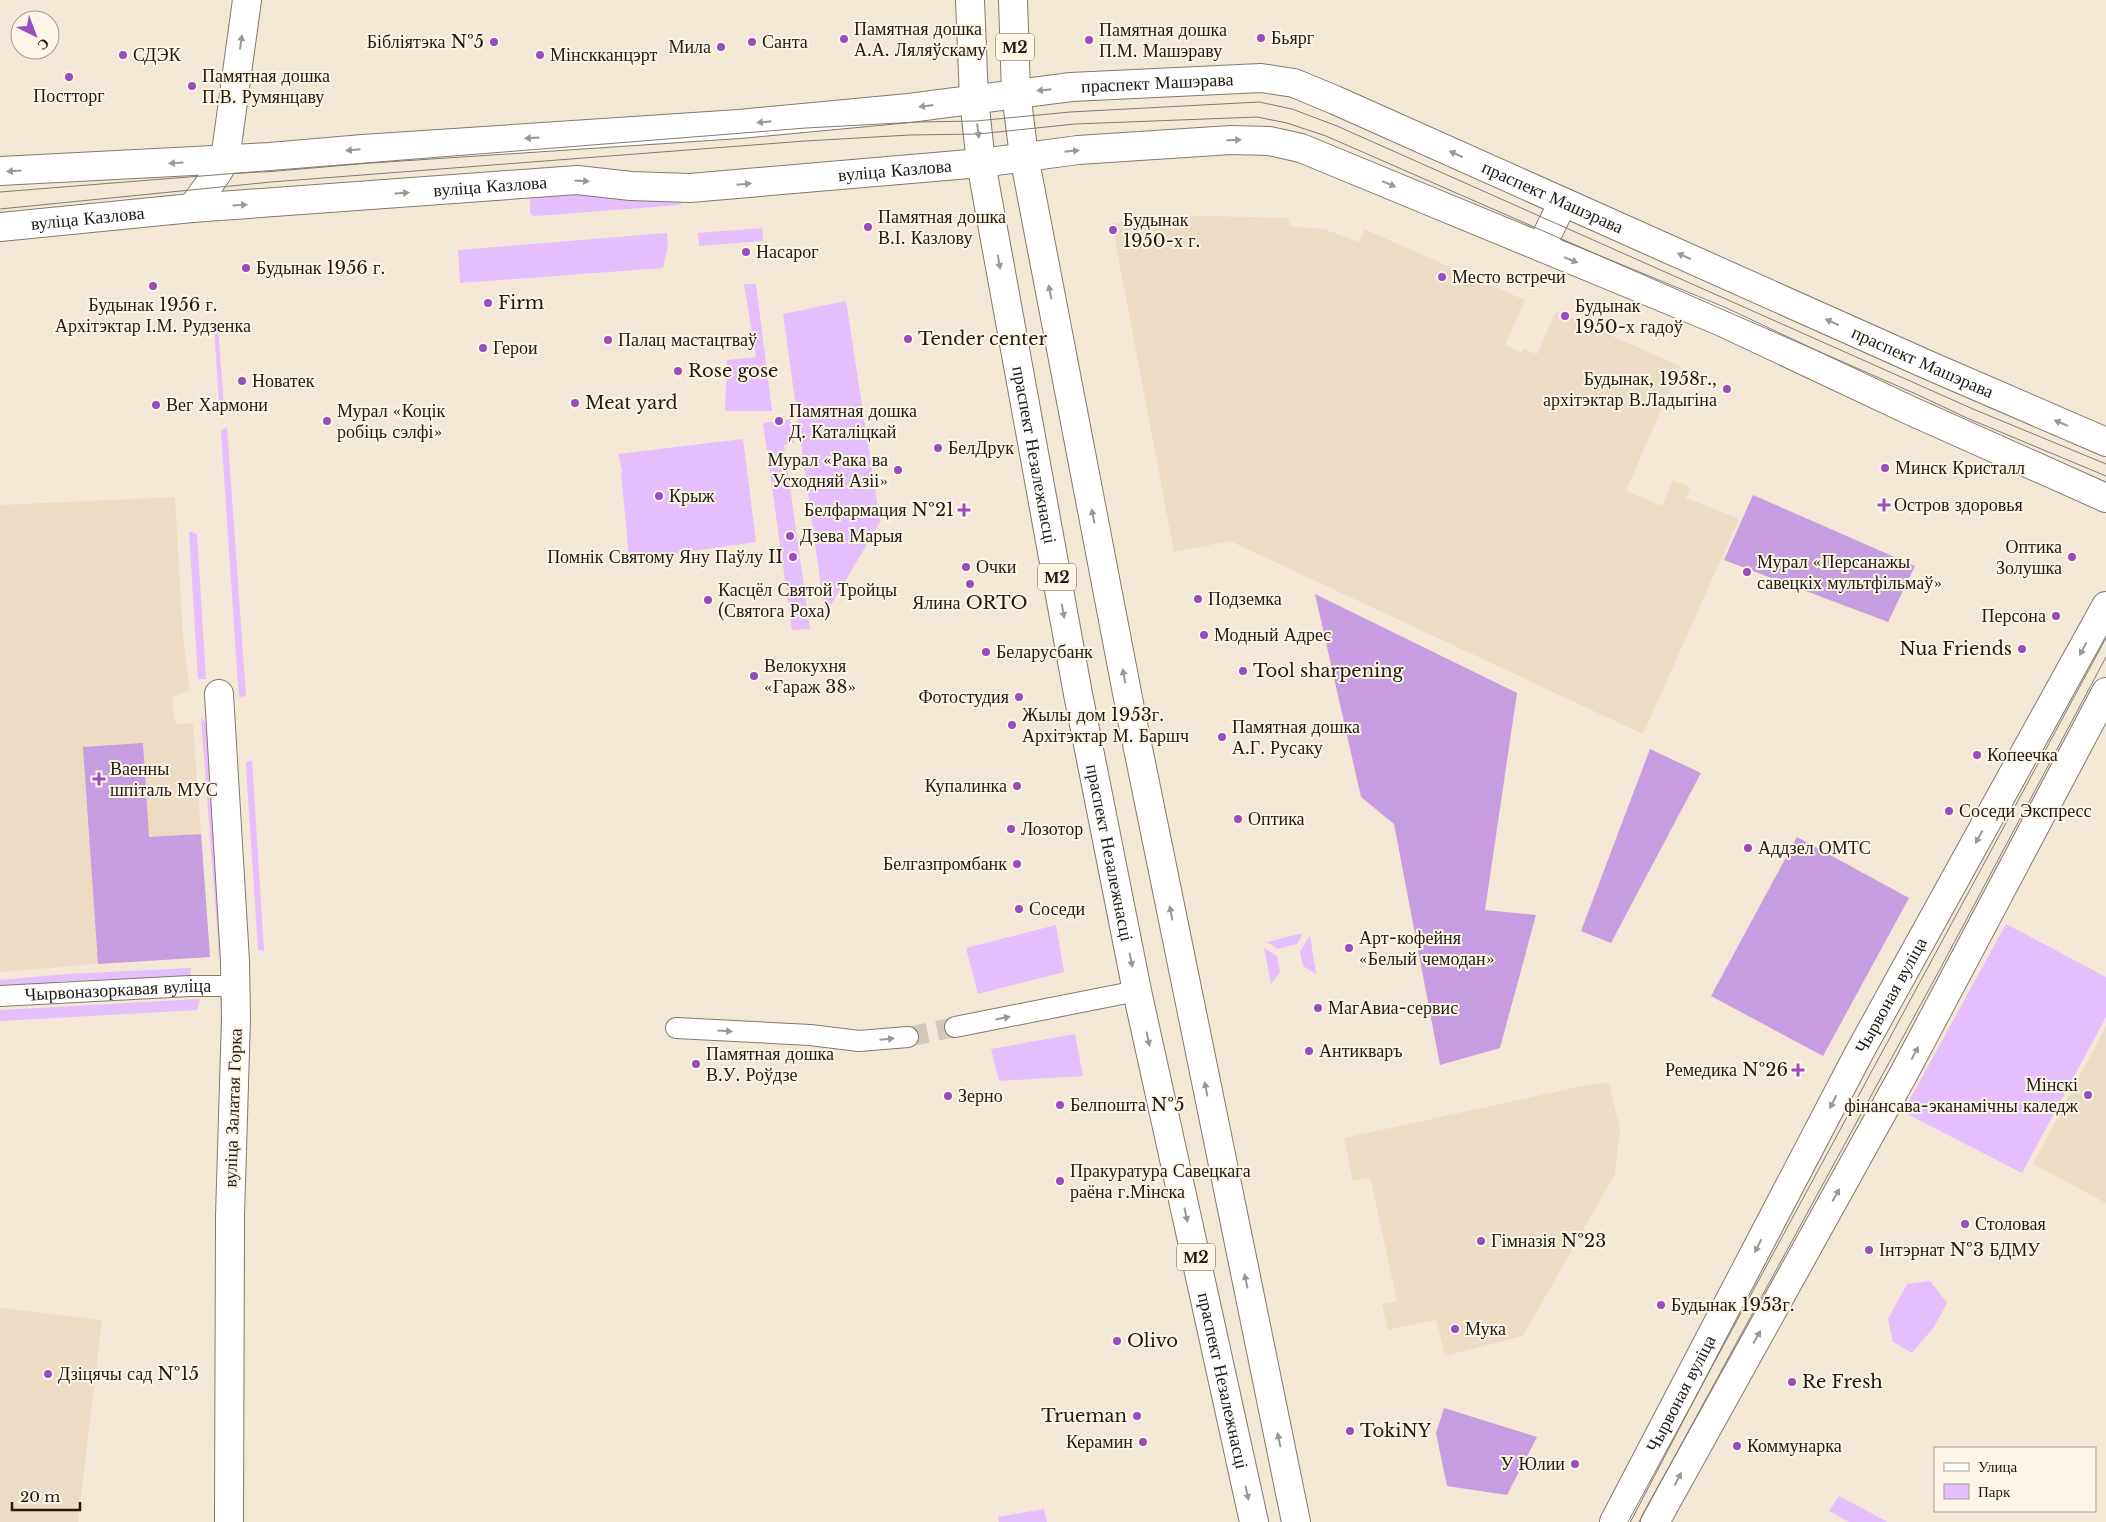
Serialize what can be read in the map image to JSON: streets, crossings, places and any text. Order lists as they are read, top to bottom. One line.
{"streets":{"main road":["М2","праспект Машэрава","вуліца Казлова","праспект Незалежнасці","Чырвоная вуліца","вуліца Залатая Горка"],"street":["Чырвоназоркавая вуліца"]},"crossings":[["М2","праспект Машэрава"],["праспект Машэрава","праспект Незалежнасці"],["вуліца Казлова","праспект Незалежнасці"],["Чырвоназоркавая вуліца","вуліца Залатая Горка"]],"places":{"other":["Бьярг","Памятная дошка А.А. Ляляўскаму","Памятная дошка П.М. Машэраву","Бібліятэка №5","Санта","Мила","СДЭК","Мінскканцэрт","Постторг","Памятная дошка П.В. Румянцаву","Памятная дошка В.І. Казлову","Будынак 1950-х г.","Насарог","Будынак 1956 г.","Место встречи","Будынак 1956 г. Архітэктар І.М. Рудзенка","Firm","Будынак 1950-х гадоў","Tender center","Палац мастацтваў","Герои","Rose gose","Новатек","Будынак, 1958г., архітэктар В.Ладыгіна","Meat yard","Вег Хармони","Мурал «Коцік робіць сэлфі»","Памятная дошка Д. Каталіцкай","БелДрук","Минск Кристалл","Мурал «Рака ва Усходняй Азіі»","Крыж","Дзева Марыя","Помнік Святому Яну Паўлу II","Оптика Золушка","Очки","Мурал «Персанажы савецкіх мультфільмаў»","Ялина ORTO","Подземка","Касцёл Святой Тройцы (Святога Роха)","Персона","Модный Адрес","Nua Friends","Беларусбанк","Tool sharpening","Велокухня «Гараж 38»","Фотостудия","Жылы дом 1953г. Архітэктар М. Баршч","Памятная дошка А.Г. Русаку","Копеечка","Купалинка","Соседи Экспресс","Оптика","Лозотор","Аддзел ОМТС","Белгазпромбанк","Соседи","Арт-кофейня «Белый чемодан»","МагАвиа-сервис","Антикваръ","Памятная дошка В.У. Роўдзе","Мінскі фінансава-эканамічны каледж","Зерно","Белпошта №5","Пракуратура Савецкага раёна г.Мінска","Столовая","Гімназія №23","Інтэрнат №3 БДМУ","Будынак 1953г.","Мука","Olivo","Дзіцячы сад №15","Re Fresh","Trueman","TokiNY","Керамин","Коммунарка","У Юлии"],"health":["Остров здоровья","Белфармация №21","Ваенны шпіталь МУС","Ремедика №26"]},"legend":["Улица","Парк"],"scale_bar":"20 m","north":"bottom right"}
